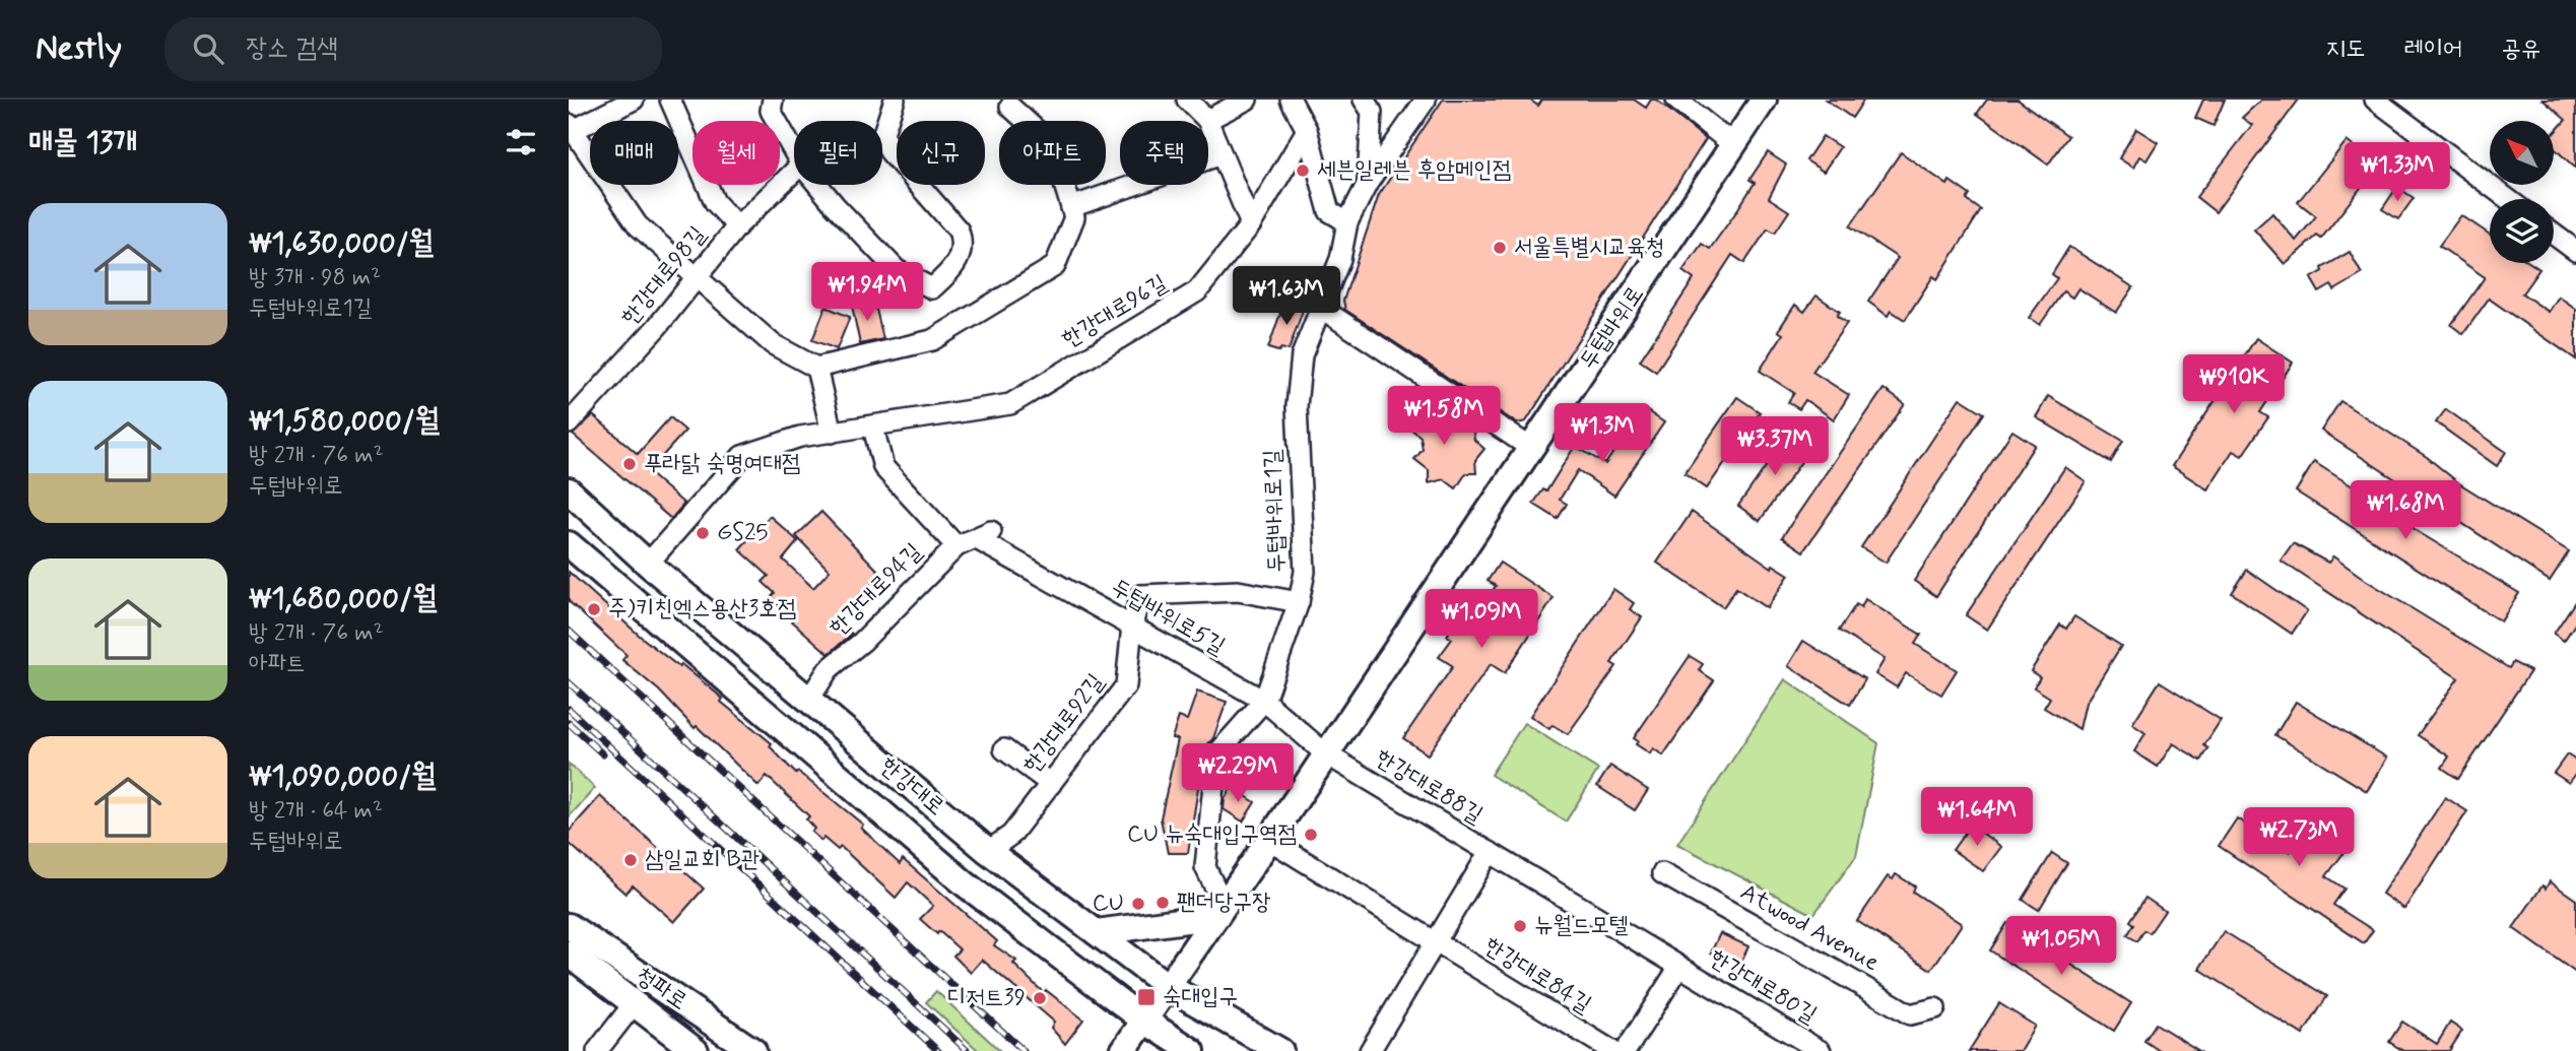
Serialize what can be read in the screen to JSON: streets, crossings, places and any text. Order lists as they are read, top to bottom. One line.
{"streets":{"main road":["두텁바위로","한강대로","청파로"],"street":["한강대로98길","한강대로96길","두텁바위로1길","한강대로94길","두텁바위로5길","한강대로92길","한강대로88길","Atwood Avenue","한강대로84길","한강대로80길"]},"crossings":[["한강대로96길","한강대로"],["두텁바위로","두텁바위로1길"],["두텁바위로","두텁바위로5길"],["두텁바위로","한강대로"],["두텁바위로","한강대로88길"],["두텁바위로1길","두텁바위로5길"],["두텁바위로1길","한강대로92길"],["한강대로94길","두텁바위로5길"],["한강대로94길","한강대로"],["두텁바위로5길","한강대로92길"],["두텁바위로5길","한강대로88길"],["한강대로92길","한강대로"],["한강대로88길","한강대로84길"]],"places":{"other":["세븐일레븐 후암메인점","서울특별시교육청","푸라닭 숙명여대점","GS25","주)키친엑스용산3호점","CU 뉴숙대입구역점","삼일교회 B관","팬더당구장","CU","뉴월드모텔","디저트39"],"transit":["숙대입구"]},"north":"top left","page":{"header":"Nestly","search":"장소 검색","nav":["지도","레이어","공유"],"heading":"매물 13개","chip":["매매","월세","필터","신규","아파트","주택"],"price":["₩1.33M","₩1.94M","₩1.63M","₩910K","₩1.58M","₩1.3M","₩3.37M","₩1.68M","₩1.09M","₩2.29M","₩1.64M","₩2.73M","₩1.05M"],"list":[{"name":"₩1,630,000/월","note":"방 3개 · 98 m² · 두텁바위로1길"},{"name":"₩1,580,000/월","note":"방 2개 · 76 m² · 두텁바위로"},{"name":"₩1,680,000/월","note":"방 2개 · 76 m² · 아파트"},{"name":"₩1,090,000/월","note":"방 2개 · 64 m² · 두텁바위로"}]}}
